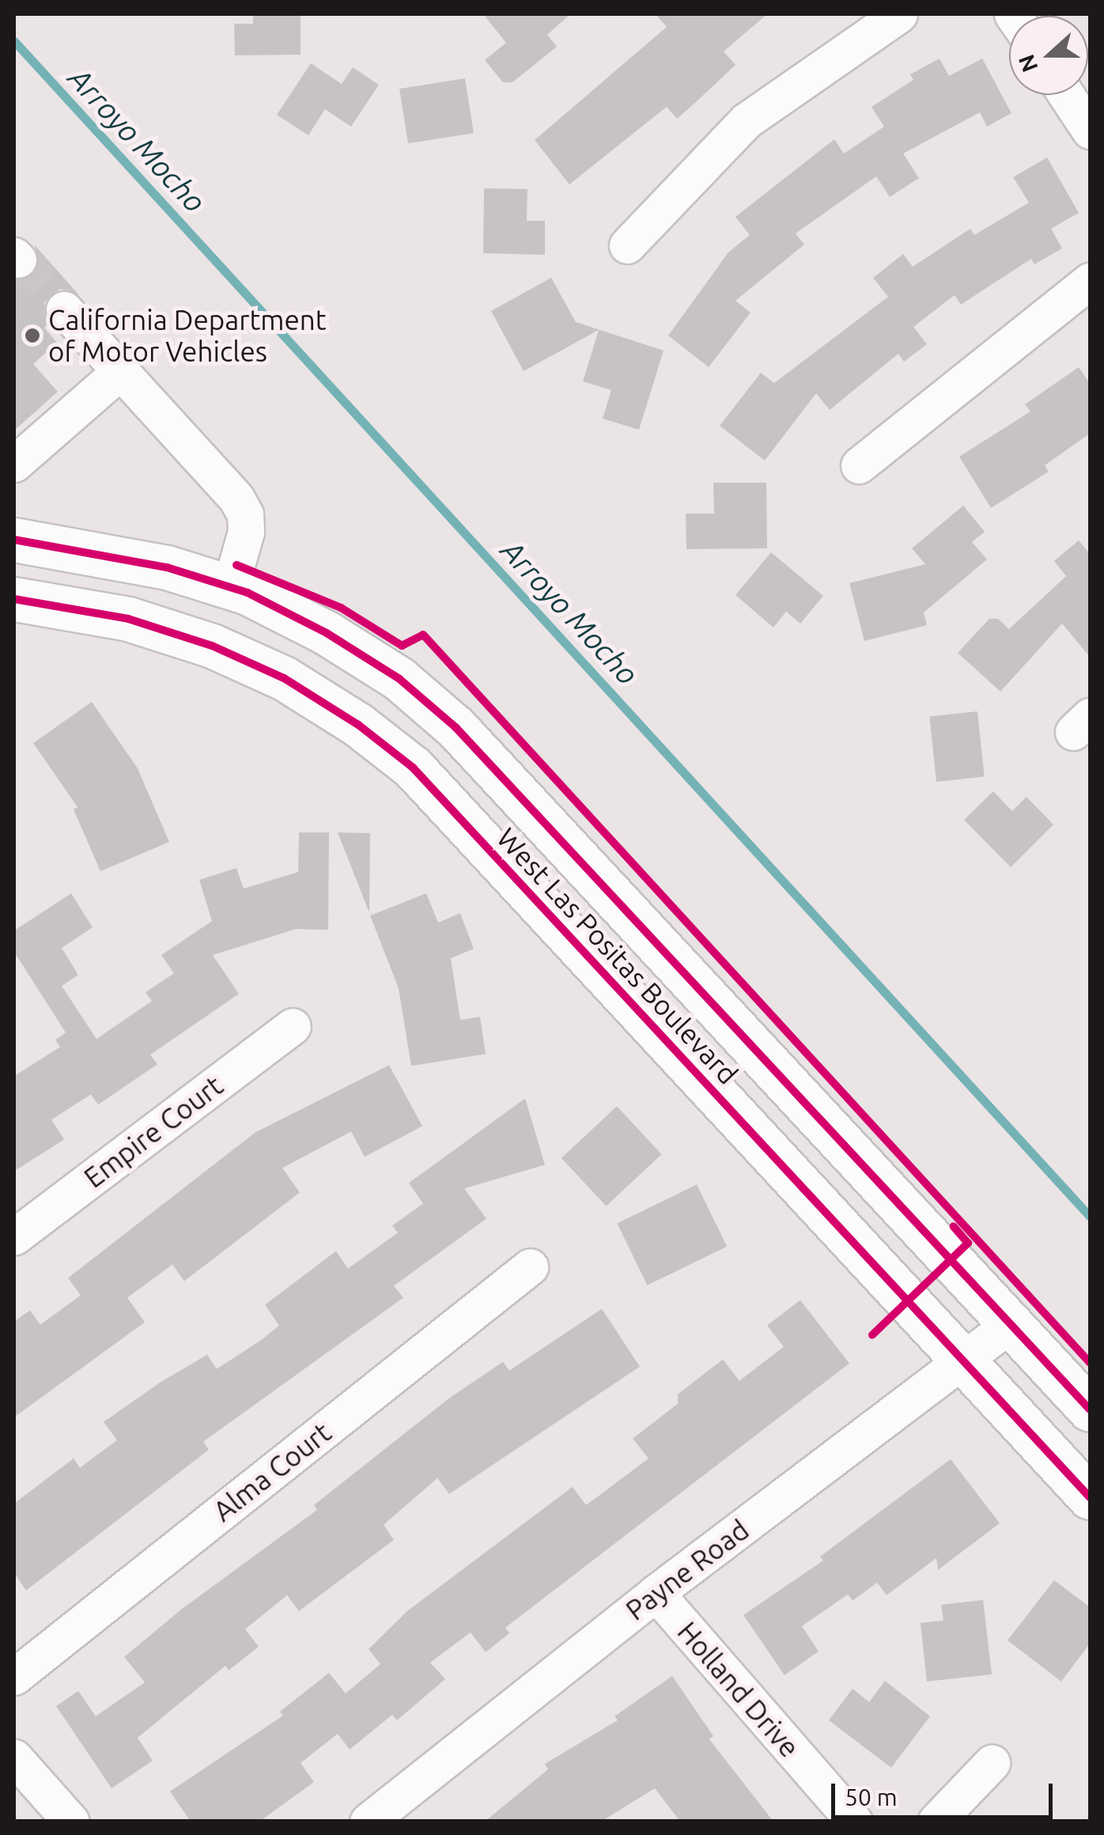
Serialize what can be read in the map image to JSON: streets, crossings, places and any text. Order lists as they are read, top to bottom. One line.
{"streets":{"main road":["West Las Positas Boulevard"],"street":["Empire Court","Alma Court","Payne Road","Holland Drive"]},"crossings":[["West Las Positas Boulevard","Payne Road"],["Payne Road","Holland Drive"]],"water":["Arroyo Mocho"],"places":["California Department of Motor Vehicles"],"scale_bar":"50 m","north":"left"}
